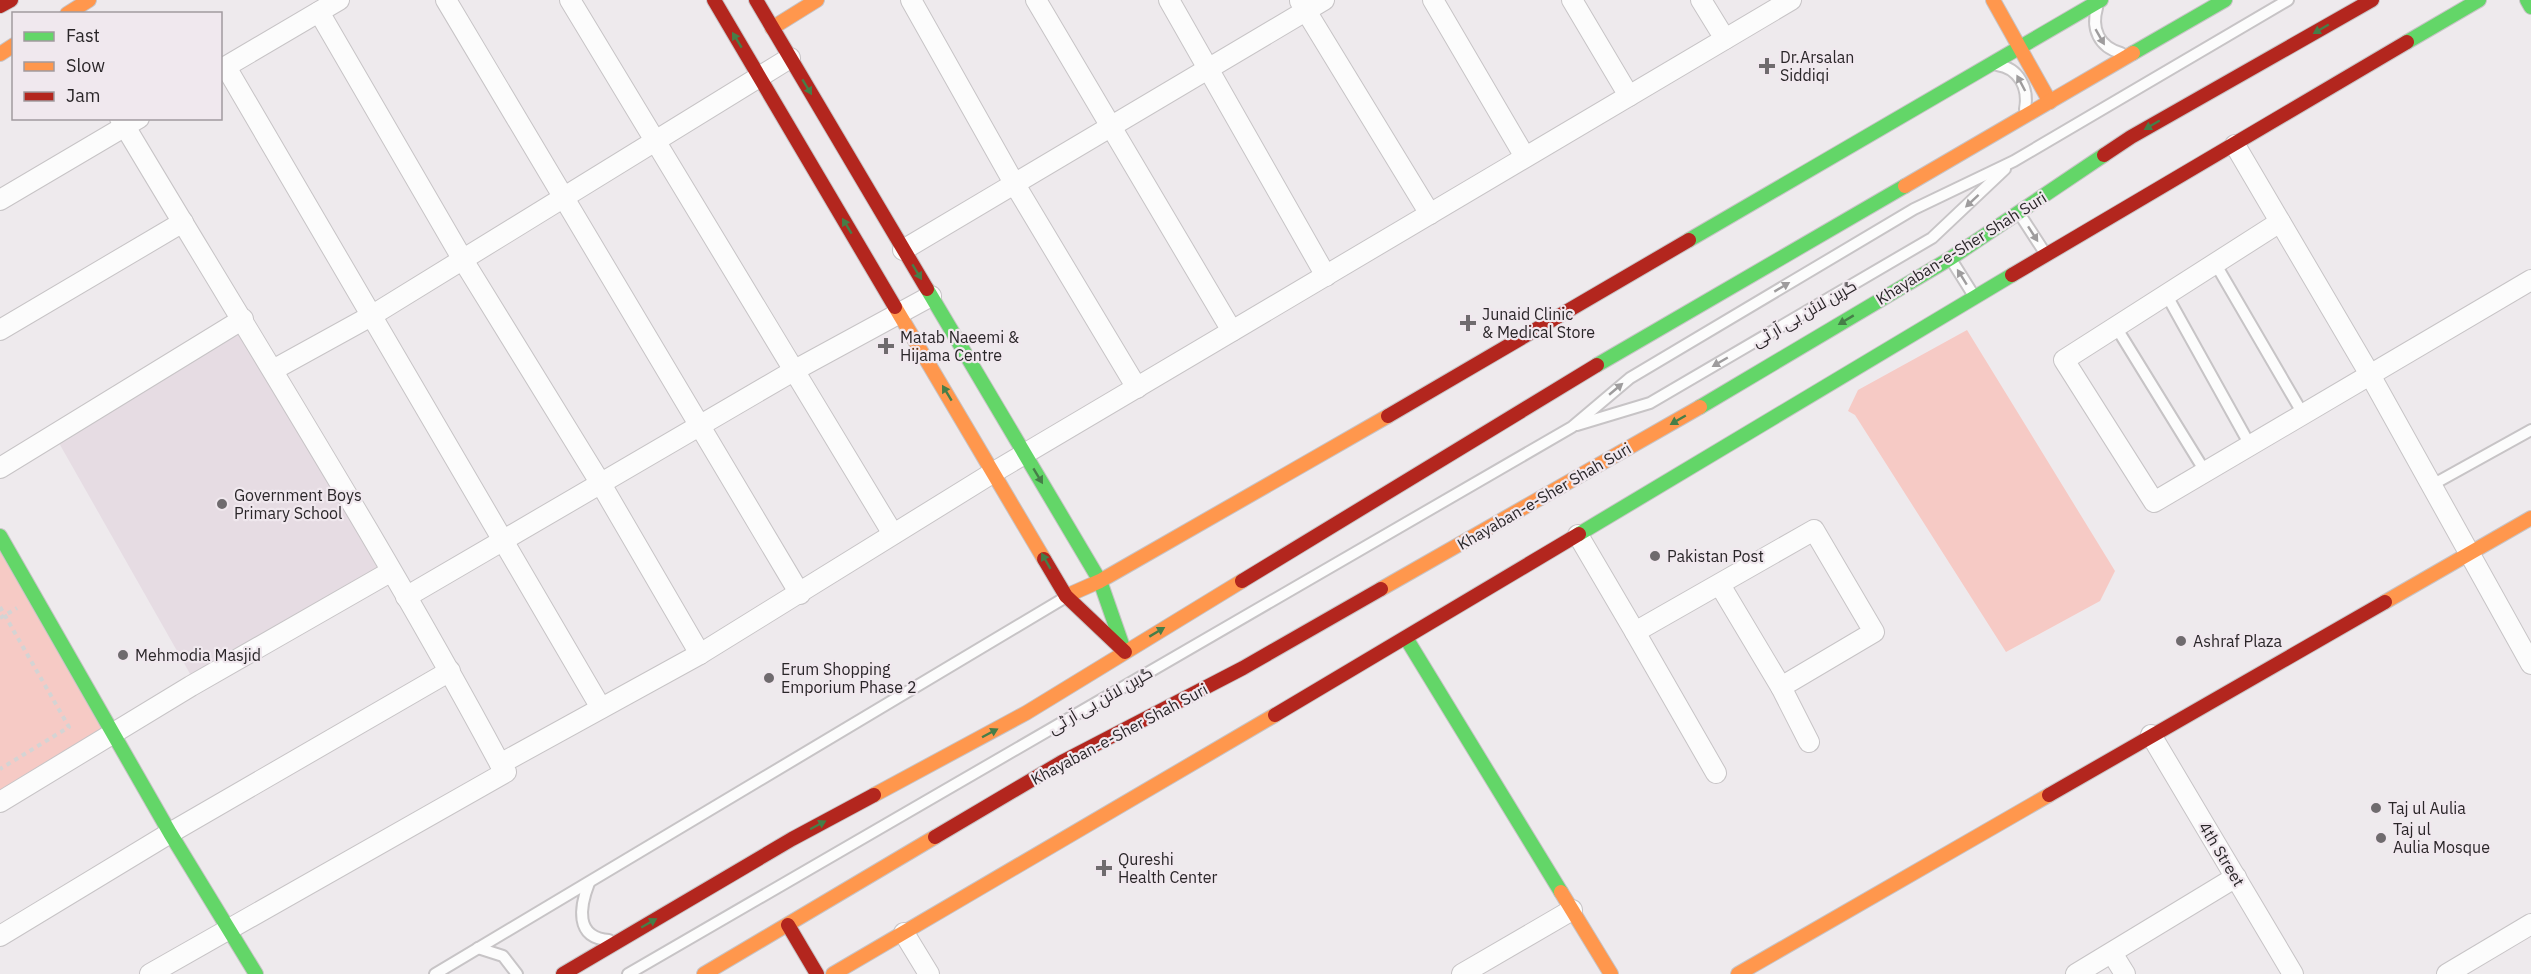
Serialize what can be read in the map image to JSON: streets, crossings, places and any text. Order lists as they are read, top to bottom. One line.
{"streets":{"main road":["Khayaban-e-Sher Shah Suri"],"street":["4th Street"],"lane":["گرین لائن بی آر ٹی"]},"places":{"health":["Dr.Arsalan Siddiqi","Junaid Clinic & Medical Store","Matab Naeemi & Hijama Centre","Qureshi Health Center"],"other":["Government Boys Primary School","Pakistan Post","Ashraf Plaza","Mehmodia Masjid","Erum Shopping Emporium Phase 2","Taj ul Aulia","Taj ul Aulia Mosque"]},"legend":["Fast","Slow","Jam"]}
